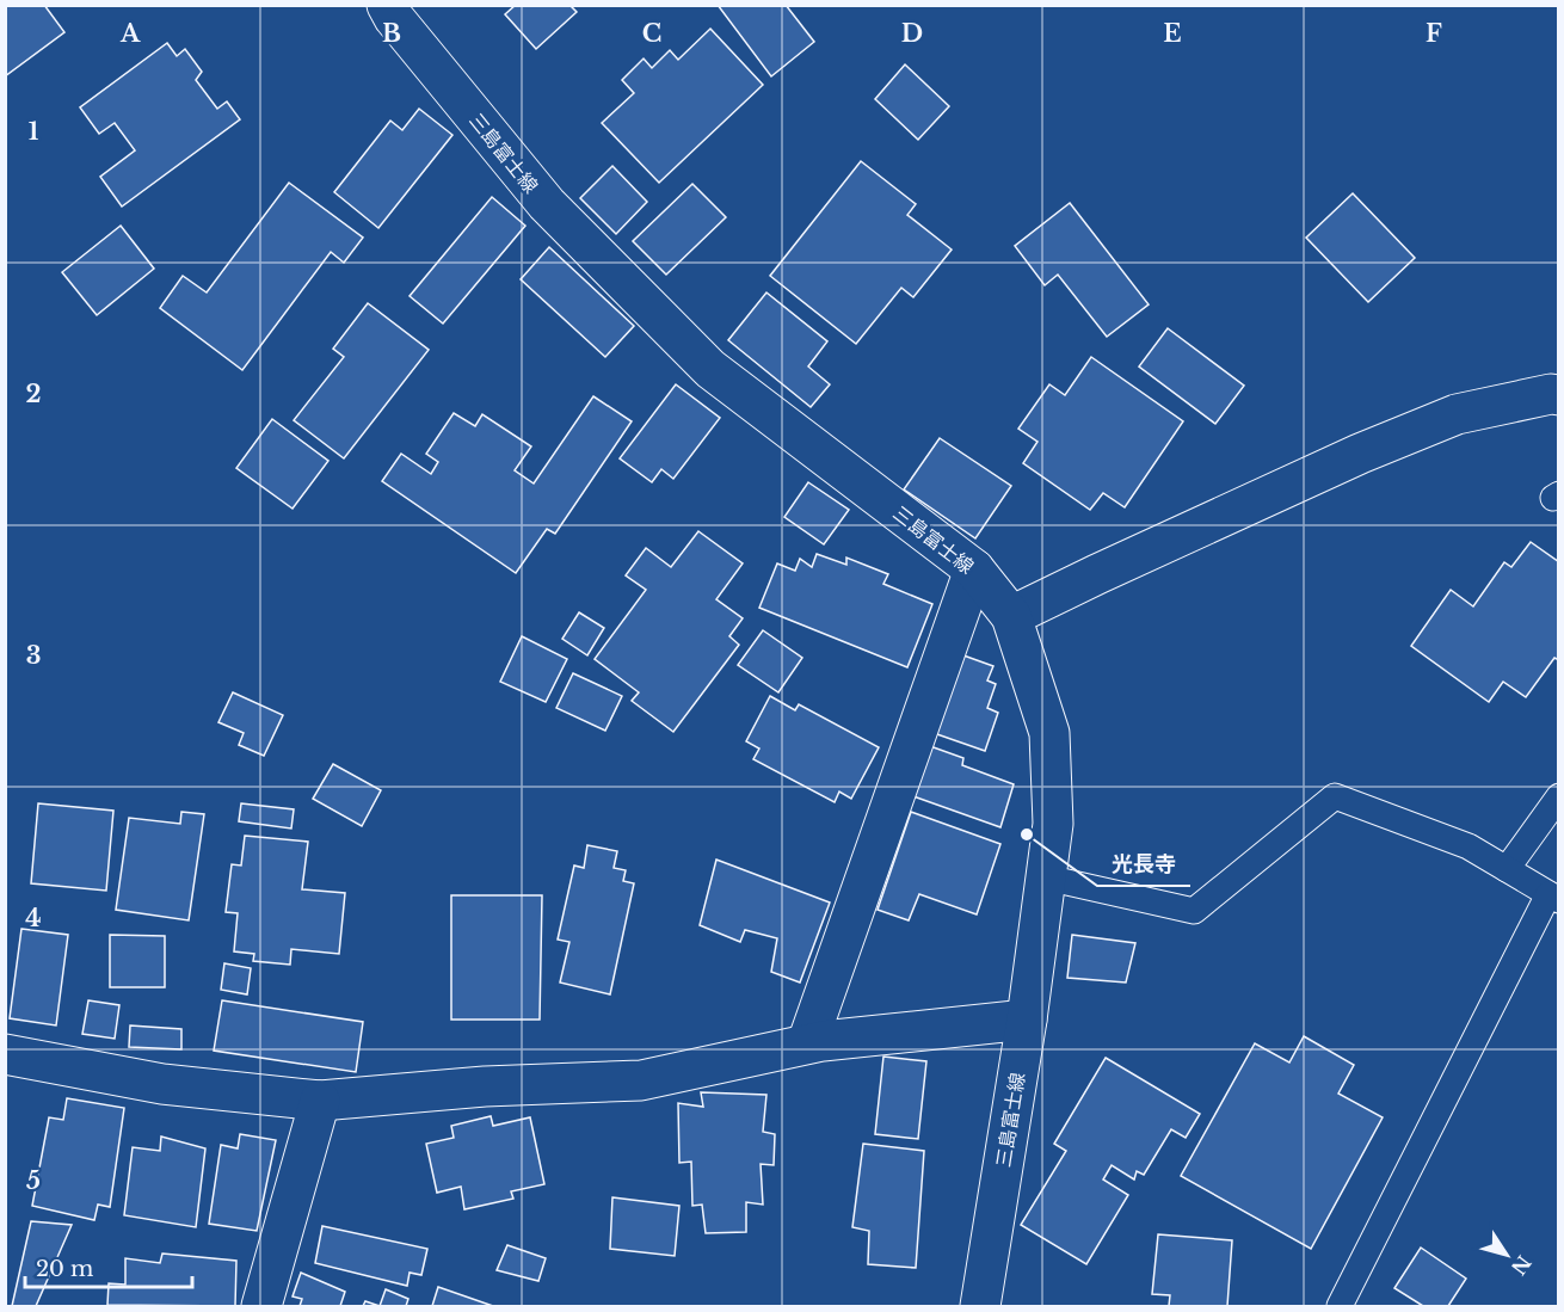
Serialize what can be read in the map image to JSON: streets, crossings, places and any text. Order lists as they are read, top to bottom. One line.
{"streets":{"street":["三島富士線"]},"places":["光長寺"],"scale_bar":"20 m","north":"bottom right","grid":{"columns":["A","B","C","D","E","F"],"rows":["1","2","3","4","5"]}}
